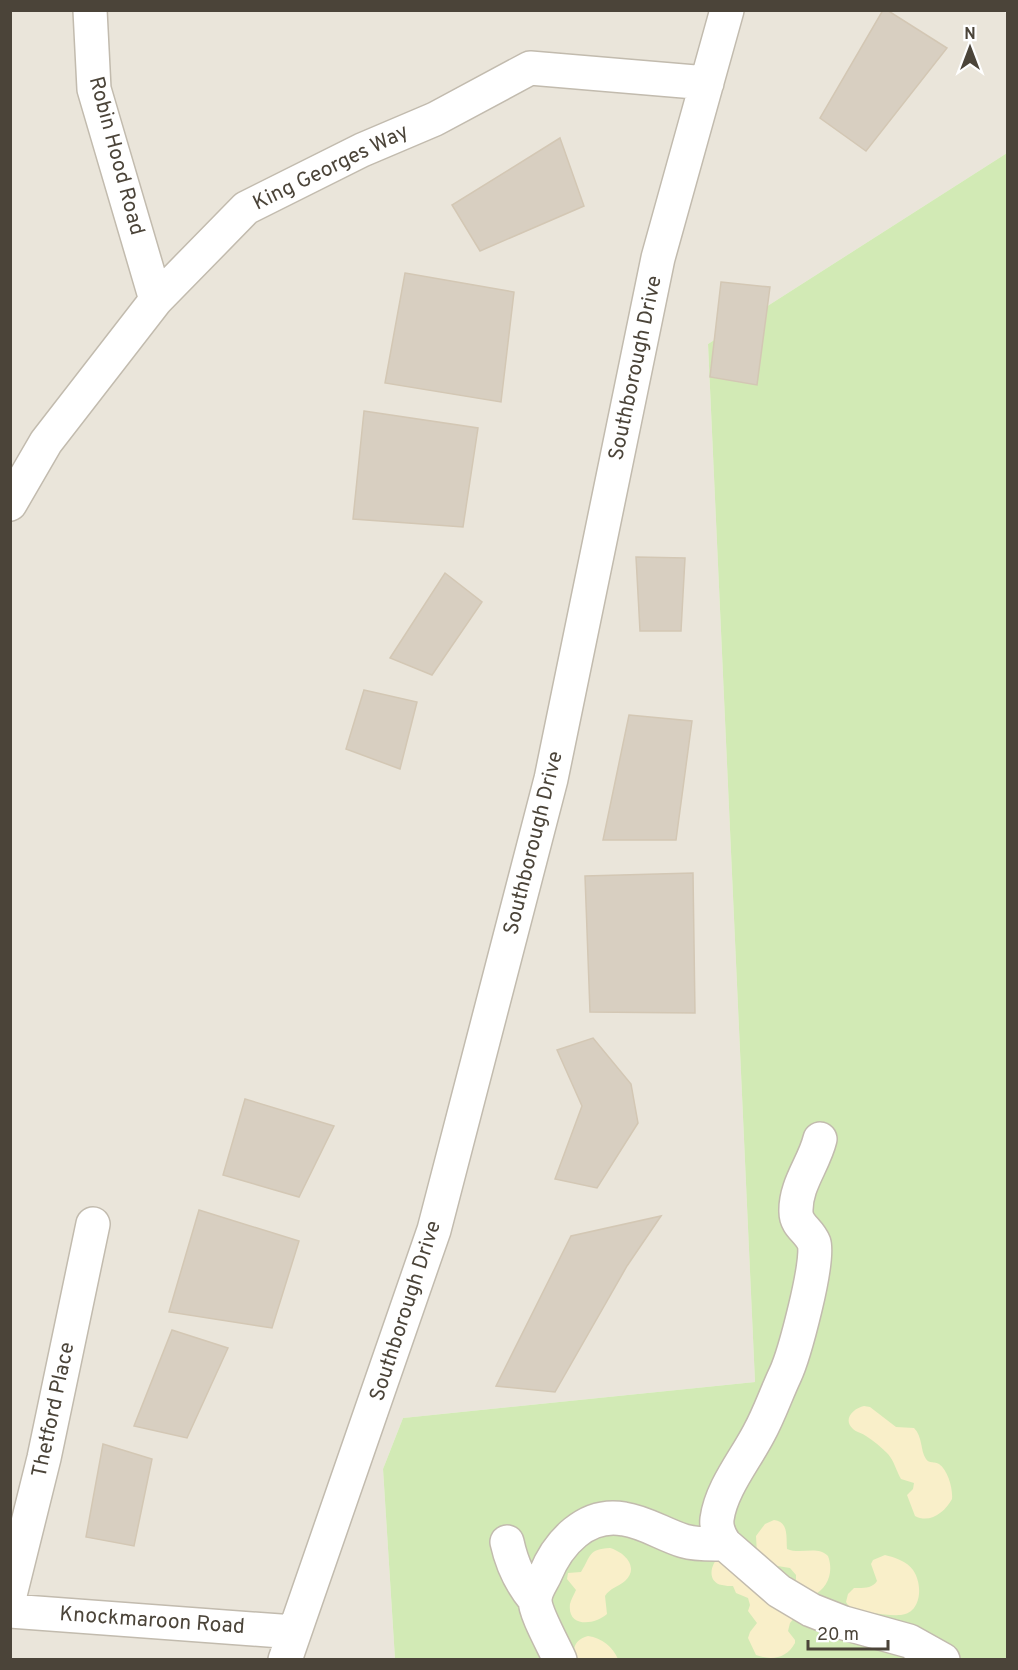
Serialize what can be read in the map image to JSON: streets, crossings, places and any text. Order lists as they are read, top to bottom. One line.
{"streets":{"street":["Robin Hood Road","King Georges Way","Southborough Drive","Thetford Place","Knockmaroon Road"]},"crossings":[["Robin Hood Road","King Georges Way"],["King Georges Way","Southborough Drive"],["Southborough Drive","Knockmaroon Road"]],"scale_bar":"20 m","north":"top"}
